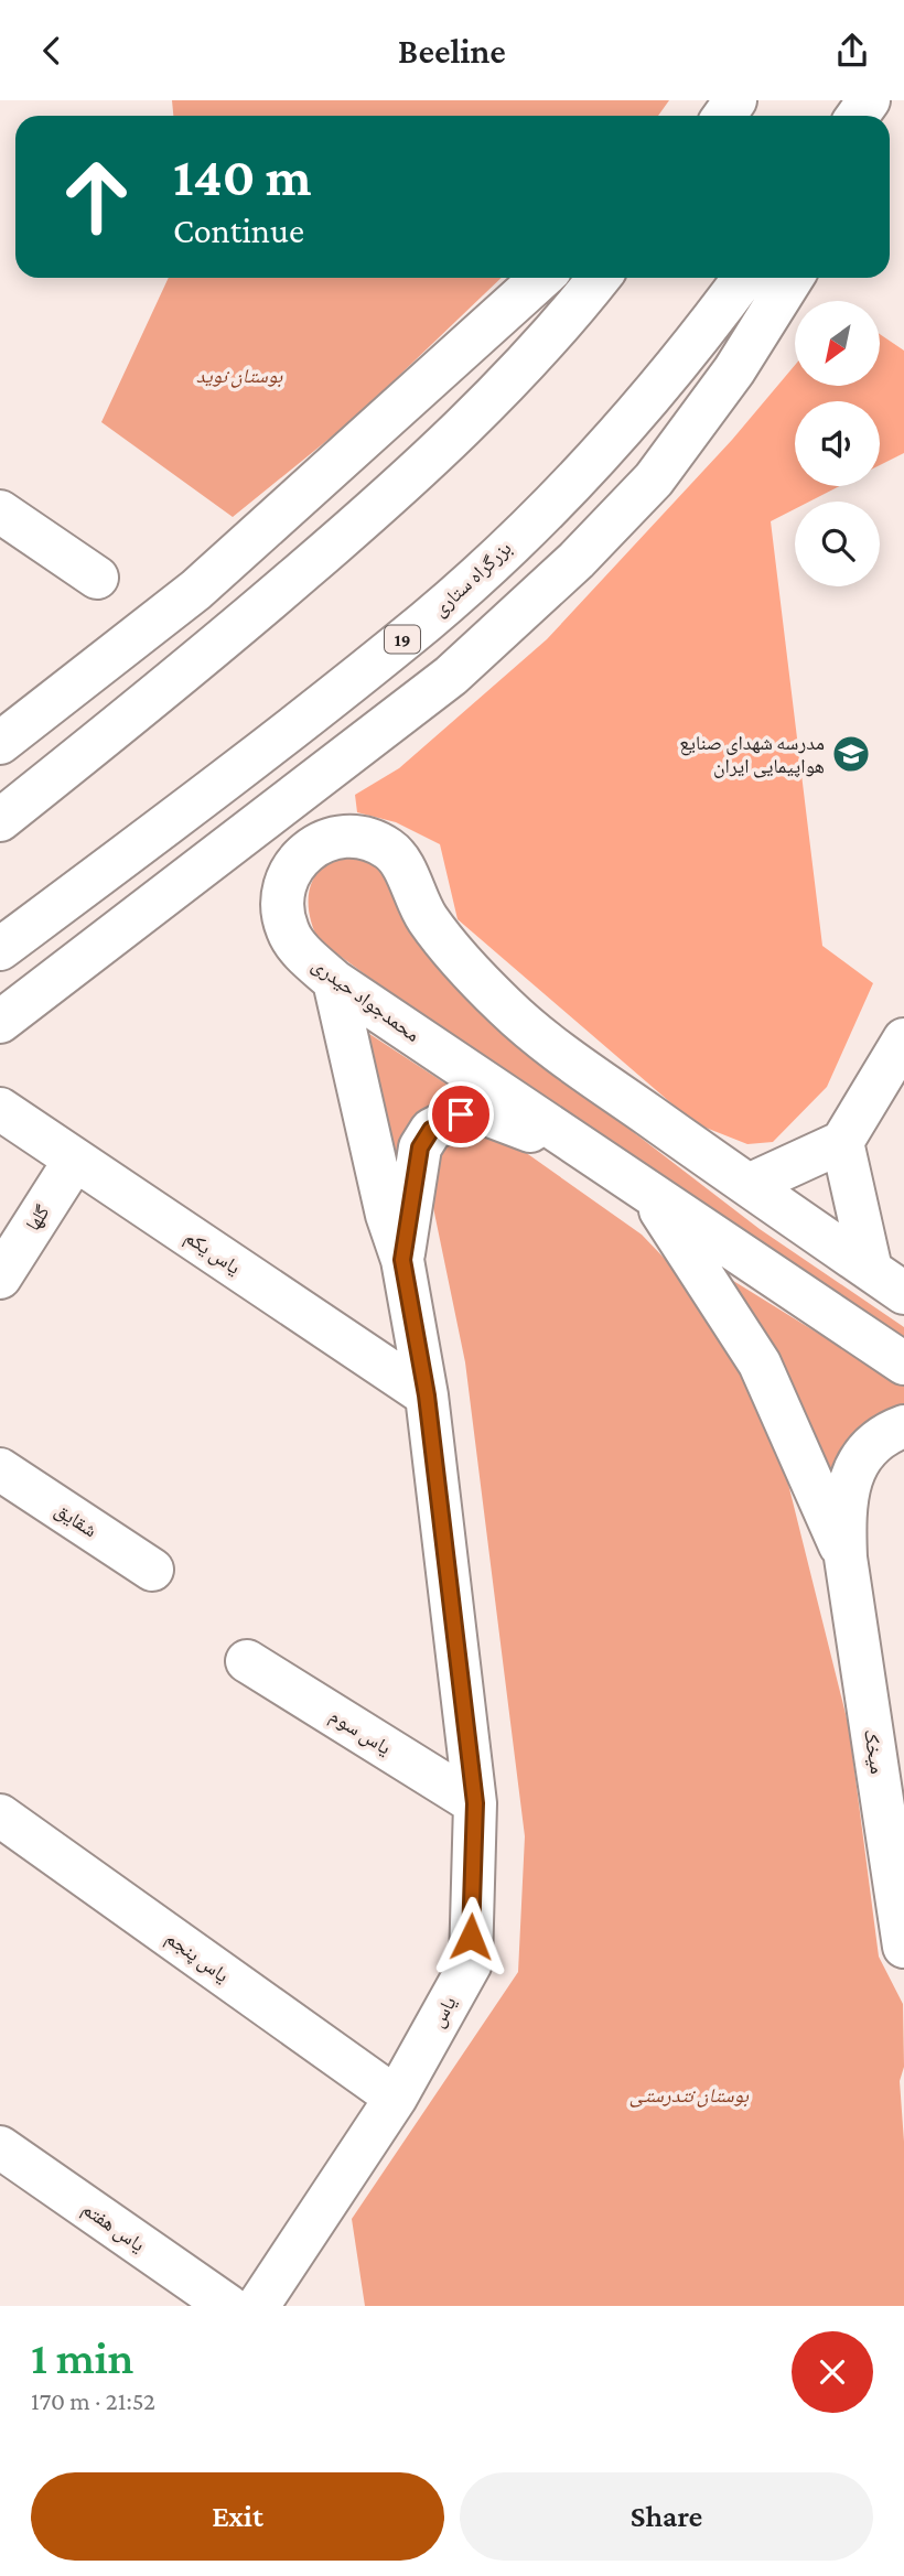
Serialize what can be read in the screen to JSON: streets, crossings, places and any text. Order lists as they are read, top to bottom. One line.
{"streets":{"main road":["بزرگراه ستاری","19","محمدجواد حیدری","گلها","یاس یکم","شقایق","یاس سوم","میخک","یاس پنجم","یاس","یاس هفتم"]},"crossings":[["گلها","یاس یکم"],["یاس یکم","یاس"],["یاس سوم","یاس"],["یاس پنجم","یاس"]],"parks":["بوستان نوید","بوستان نتدرستی"],"places":{"school or university":["مدرسه شهدای صنایع هواپیمایی ایران"]},"north":"bottom left","page":{"header":"Beeline","turn":["140 m","Continue"],"heading":["1 min","170 m · 21:52"],"buttons":["Exit","Share"]}}
